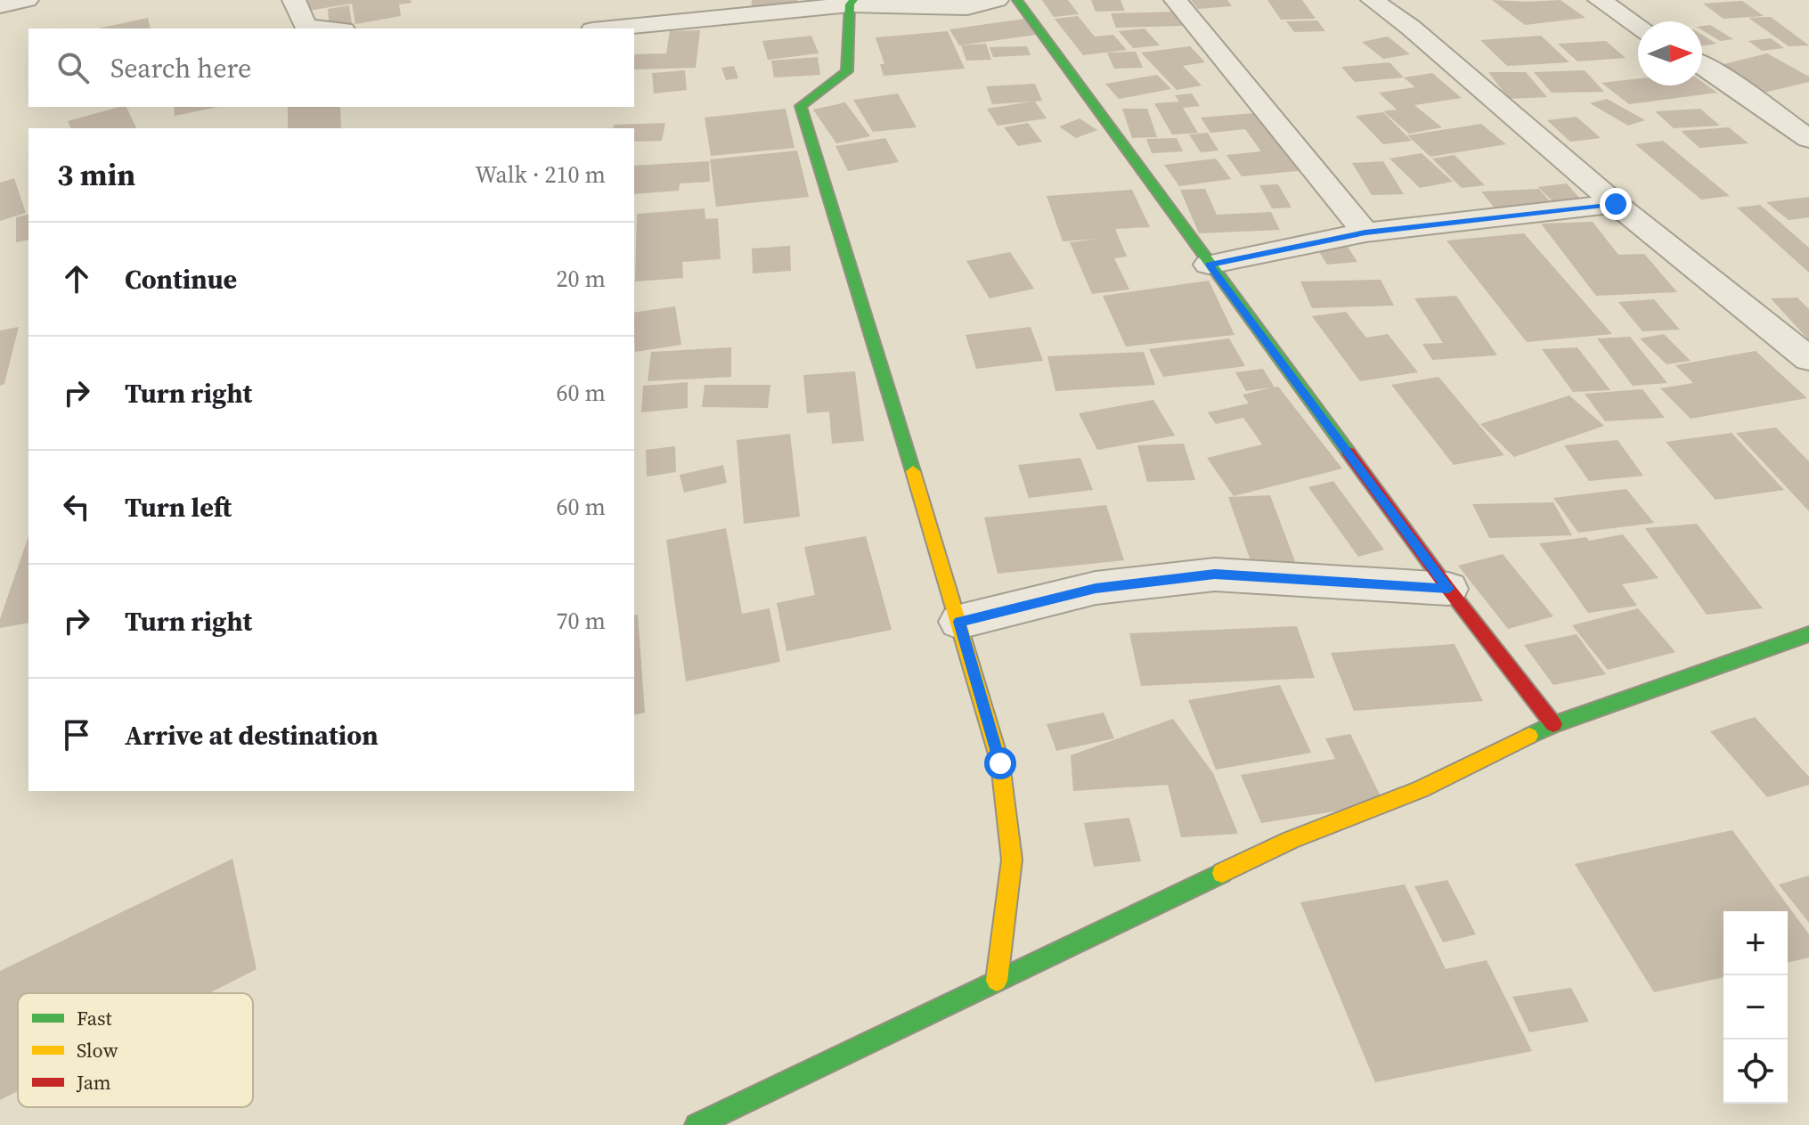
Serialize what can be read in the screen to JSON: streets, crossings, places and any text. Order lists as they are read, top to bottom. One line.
{"legend":["Fast","Slow","Jam"],"north":"right","page":{"search":"Search here","heading":["3 min","Walk · 210 m"],"list":[["Continue","20 m"],["Turn right","60 m"],["Turn left","60 m"],["Turn right","70 m"],"Arrive at destination"],"map_buttons":["+","−"]}}
